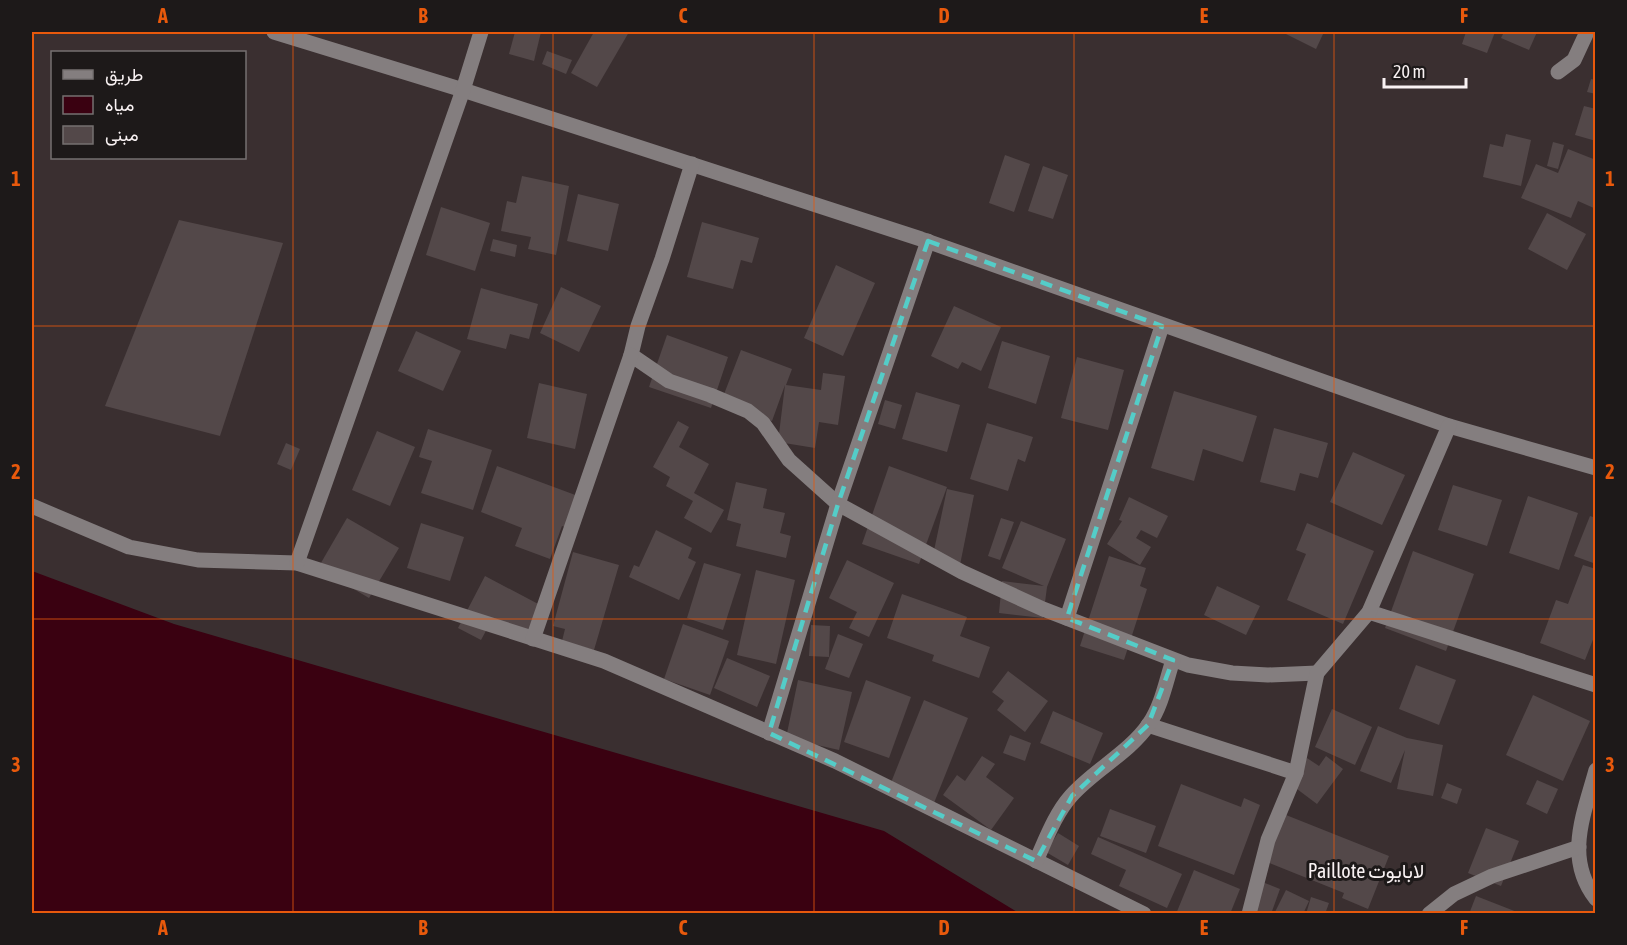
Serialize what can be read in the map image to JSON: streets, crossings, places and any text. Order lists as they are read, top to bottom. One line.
{"districts":["Paillote لابايوت"],"legend":["طريق","مياه","مبنى"],"scale_bar":"20 m","grid":{"columns":["A","B","C","D","E","F"],"rows":["1","2","3"]}}
